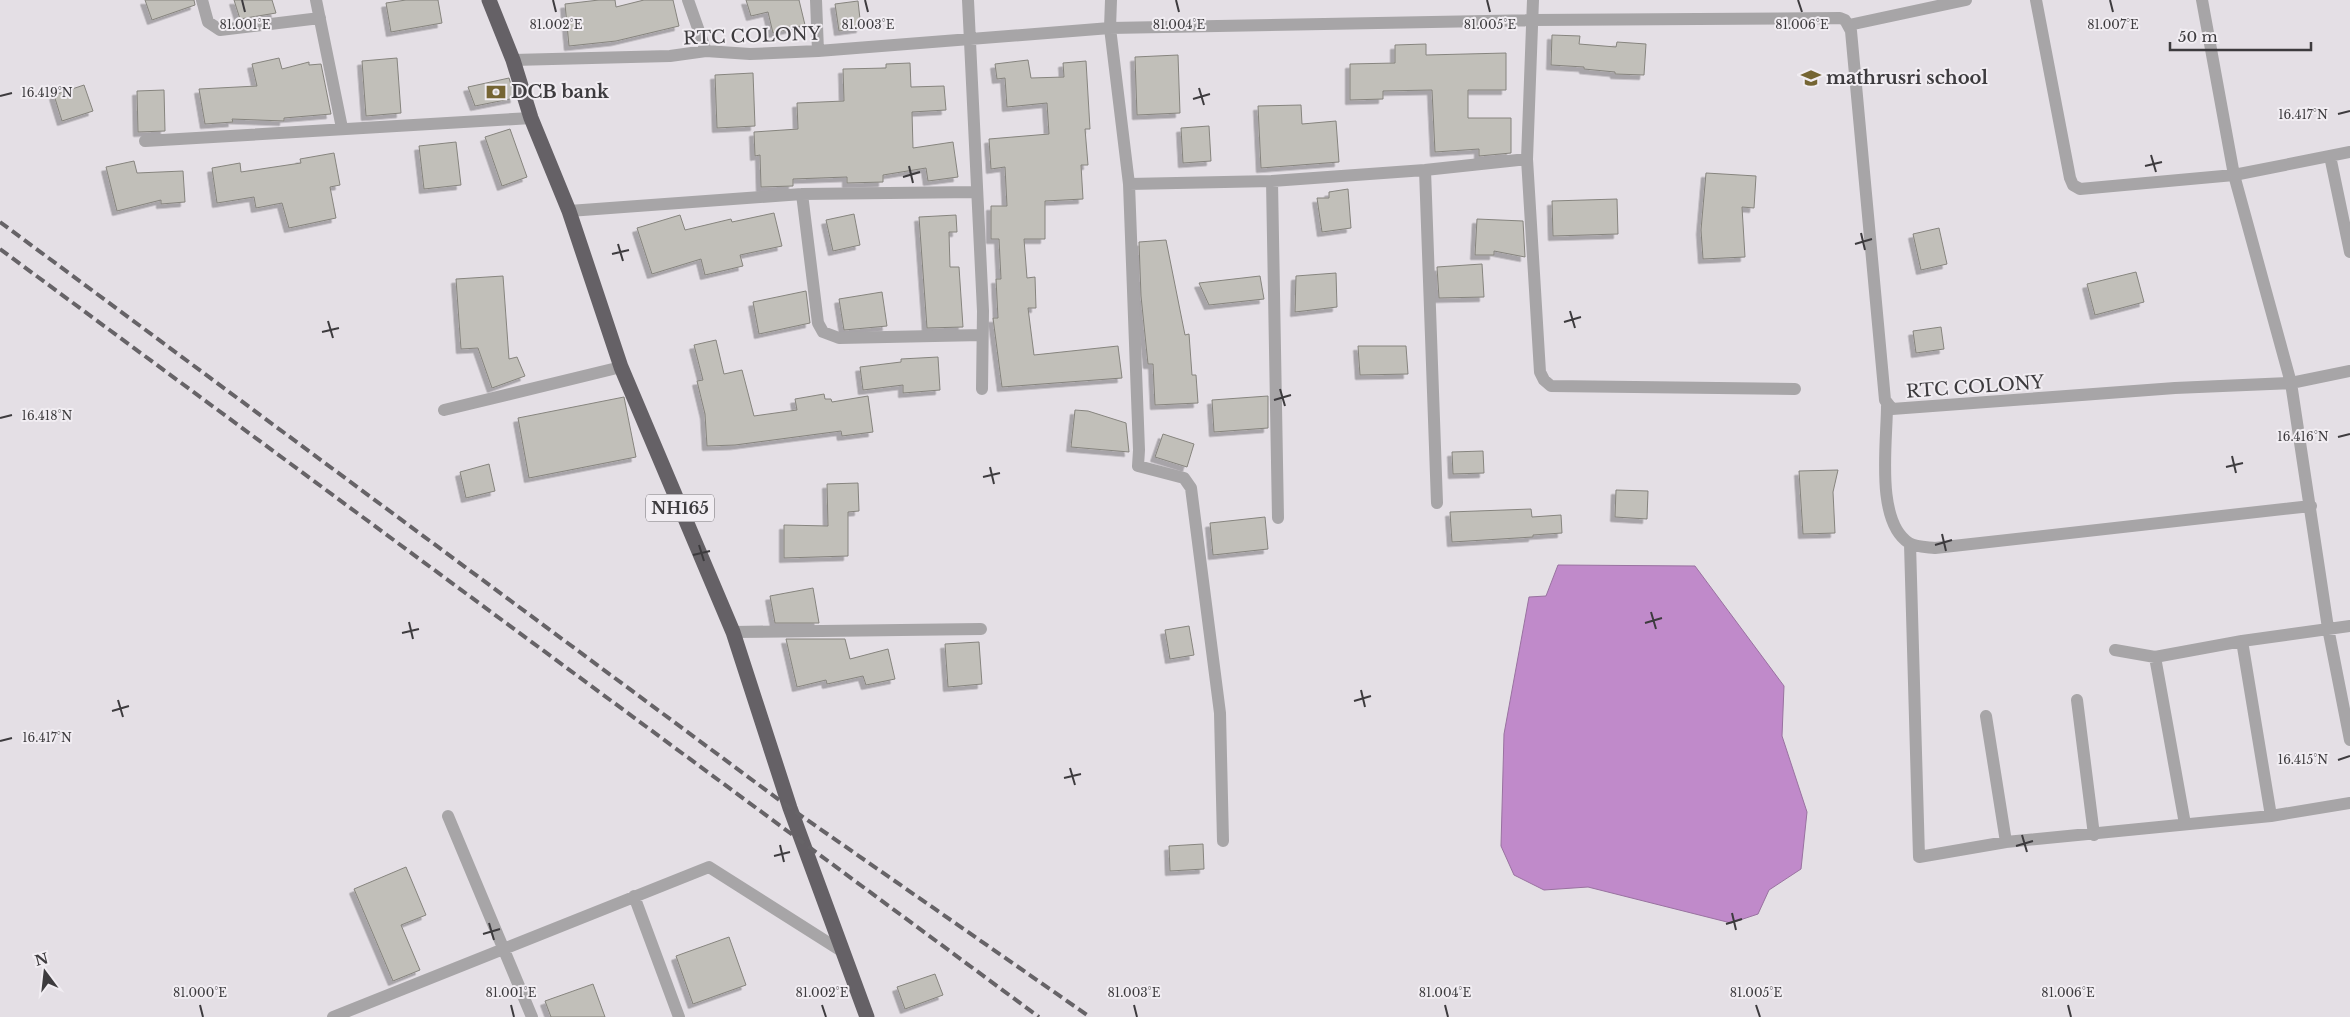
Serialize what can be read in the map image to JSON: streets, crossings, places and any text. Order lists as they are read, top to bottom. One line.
{"streets":{"highway":["NH165"],"street":["RTC COLONY"]},"crossings":[["RTC COLONY","NH165"]],"places":{"school or university":["mathrusri school"],"bank":["DCB bank"]},"scale_bar":"50 m","north":"top","coordinates":["81.001°E","81.002°E","81.003°E","81.004°E","81.005°E","81.006°E","81.007°E","16.419°N","16.417°N","16.418°N","16.416°N","16.415°N","81.000°E"]}
